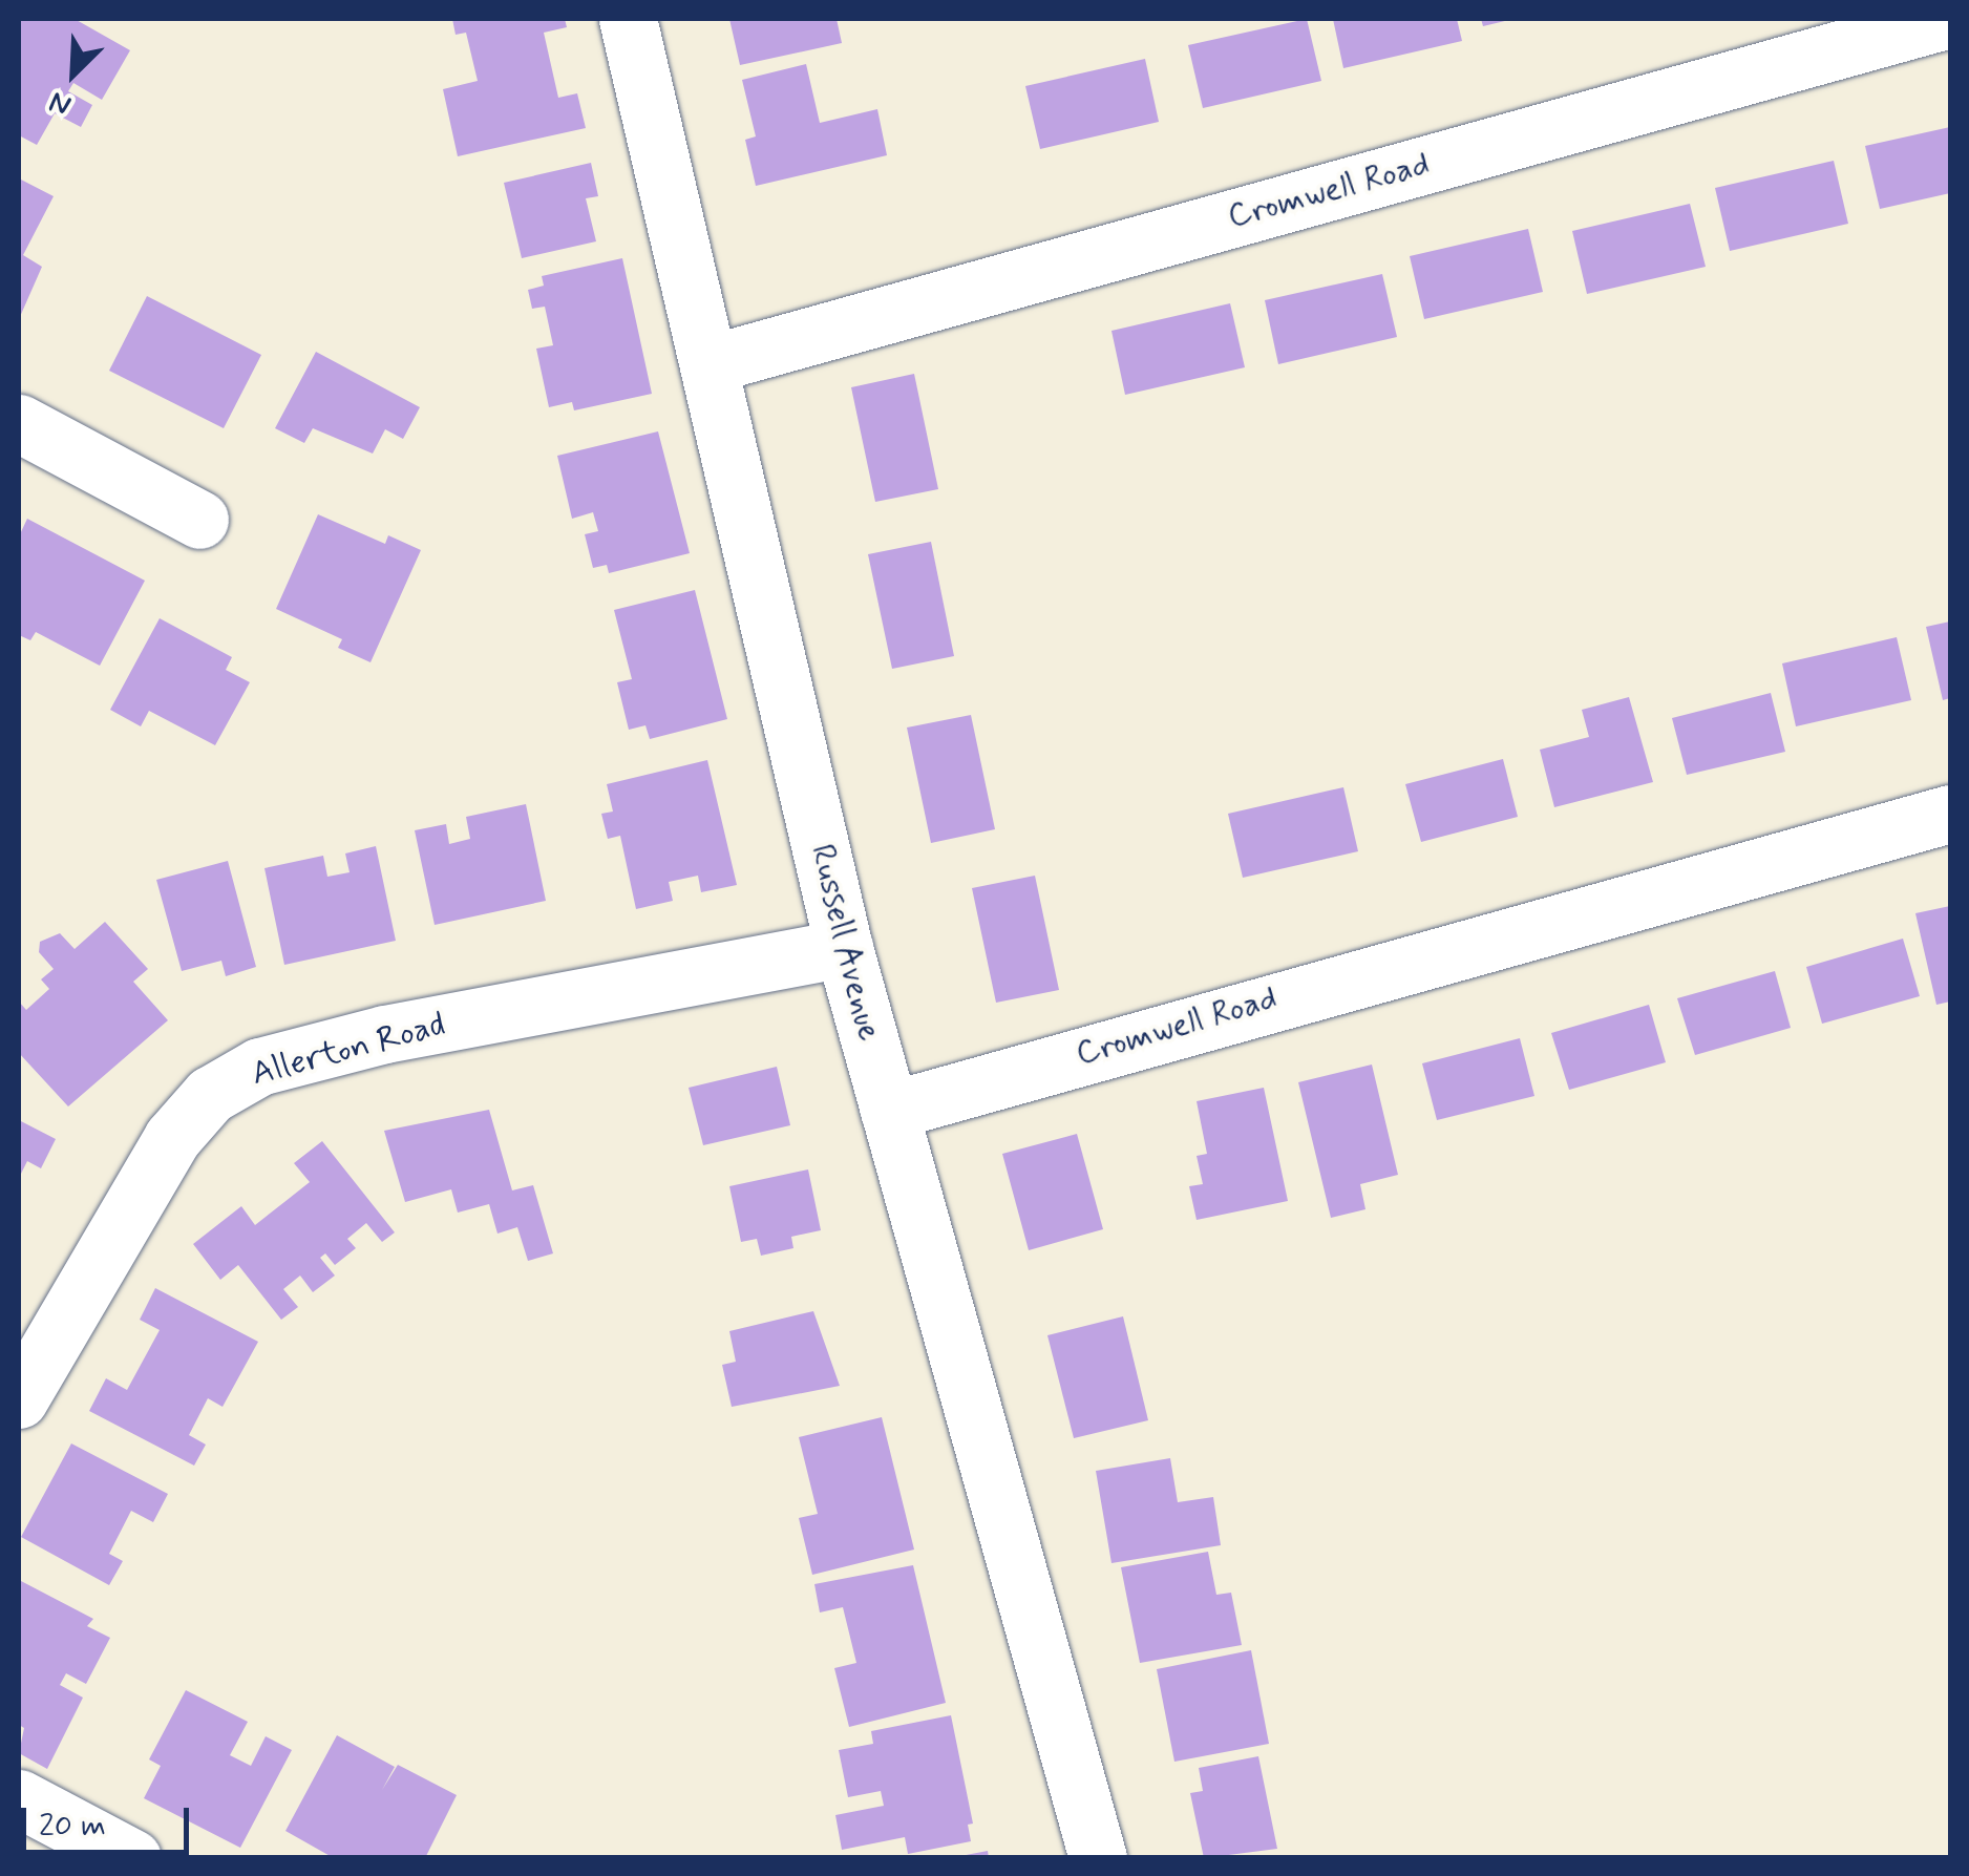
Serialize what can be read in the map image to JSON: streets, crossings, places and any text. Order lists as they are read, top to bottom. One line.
{"streets":{"street":["Cromwell Road","Russell Avenue","Allerton Road"]},"crossings":[["Cromwell Road","Russell Avenue"],["Russell Avenue","Allerton Road"]],"scale_bar":"20 m","north":"bottom left"}
